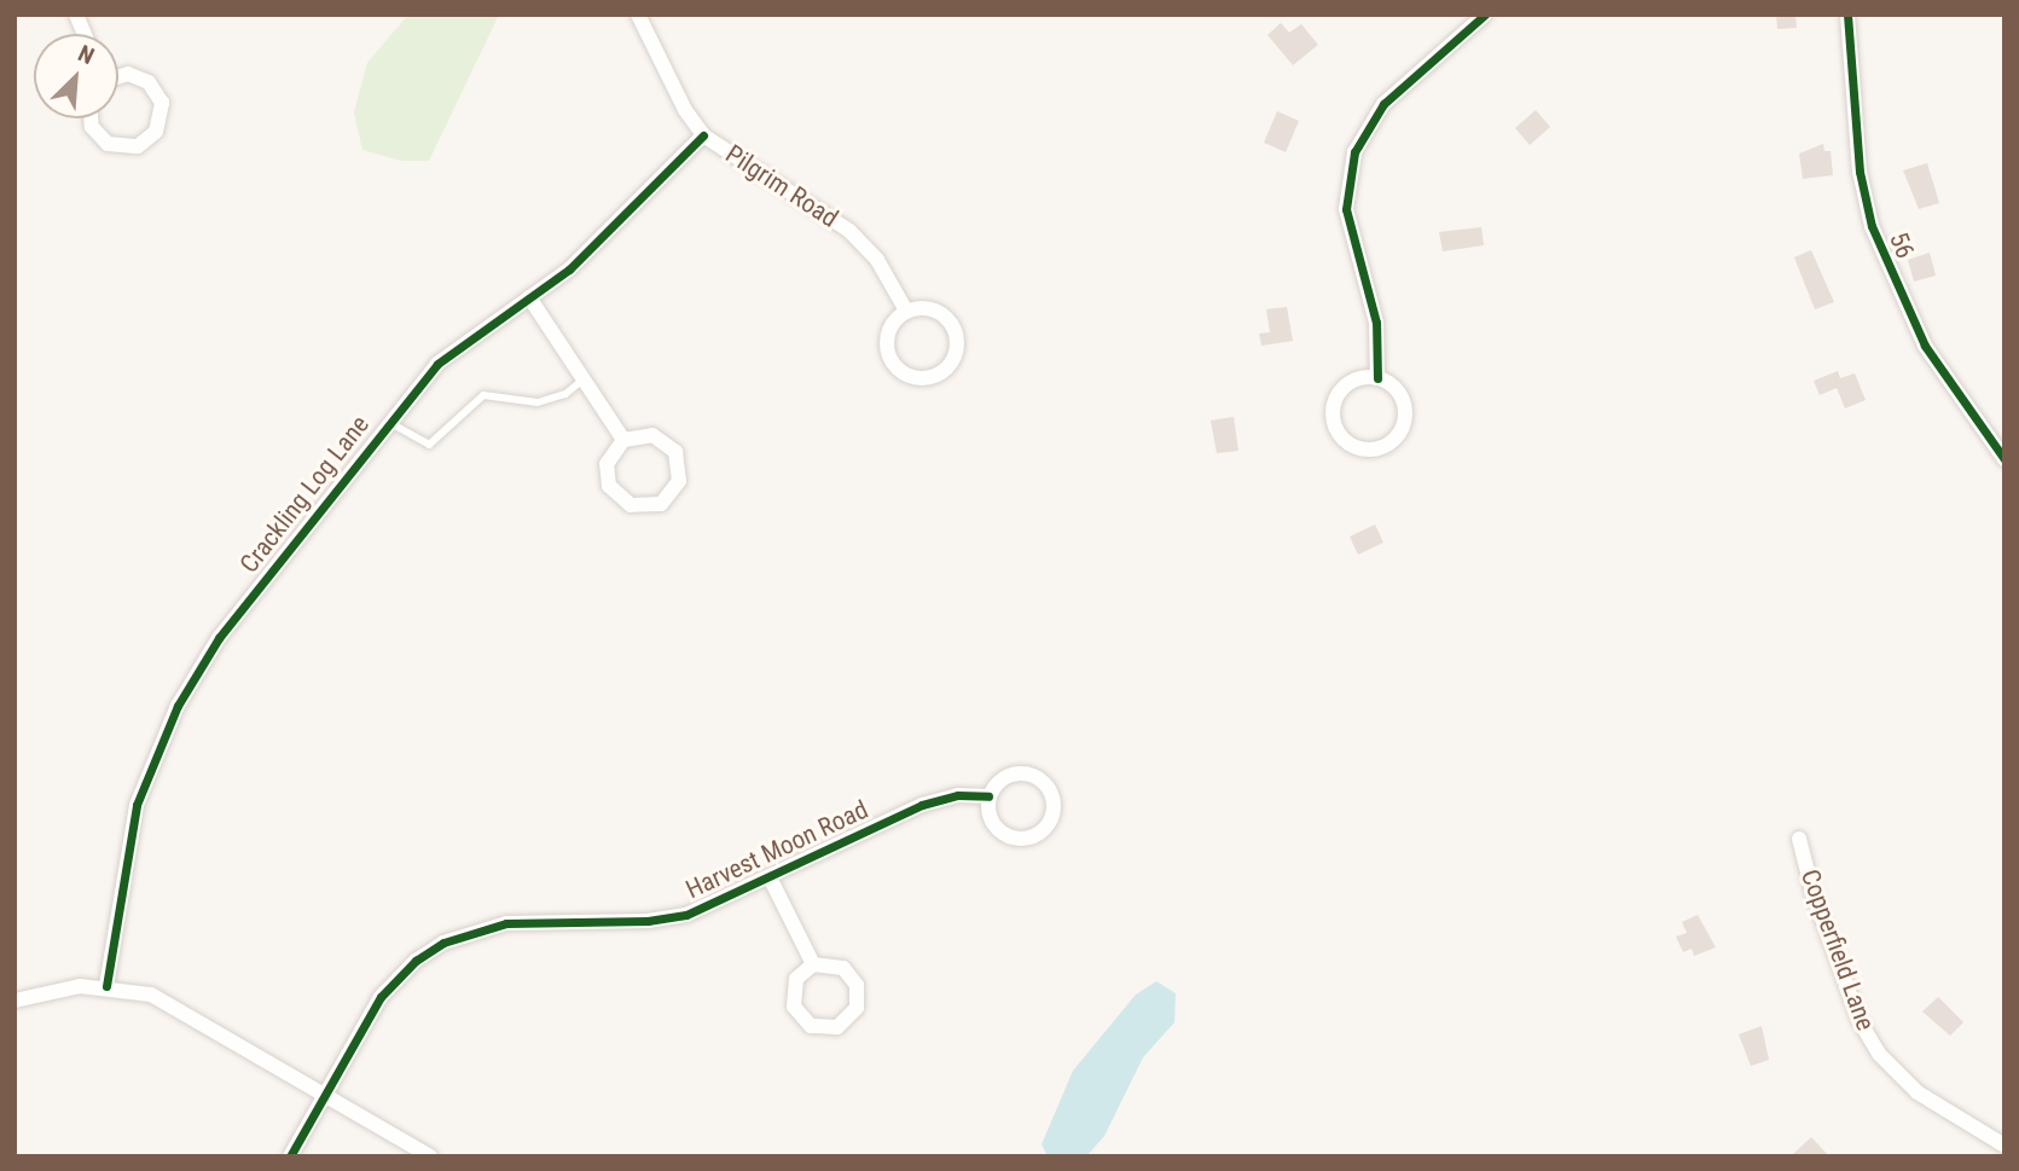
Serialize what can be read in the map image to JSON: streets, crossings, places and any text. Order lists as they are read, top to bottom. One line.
{"streets":{"street":["Pilgrim Road","56","Crackling Log Lane","Harvest Moon Road","Copperfield Lane"]},"crossings":[["Pilgrim Road","Crackling Log Lane"]],"north":"top right"}
